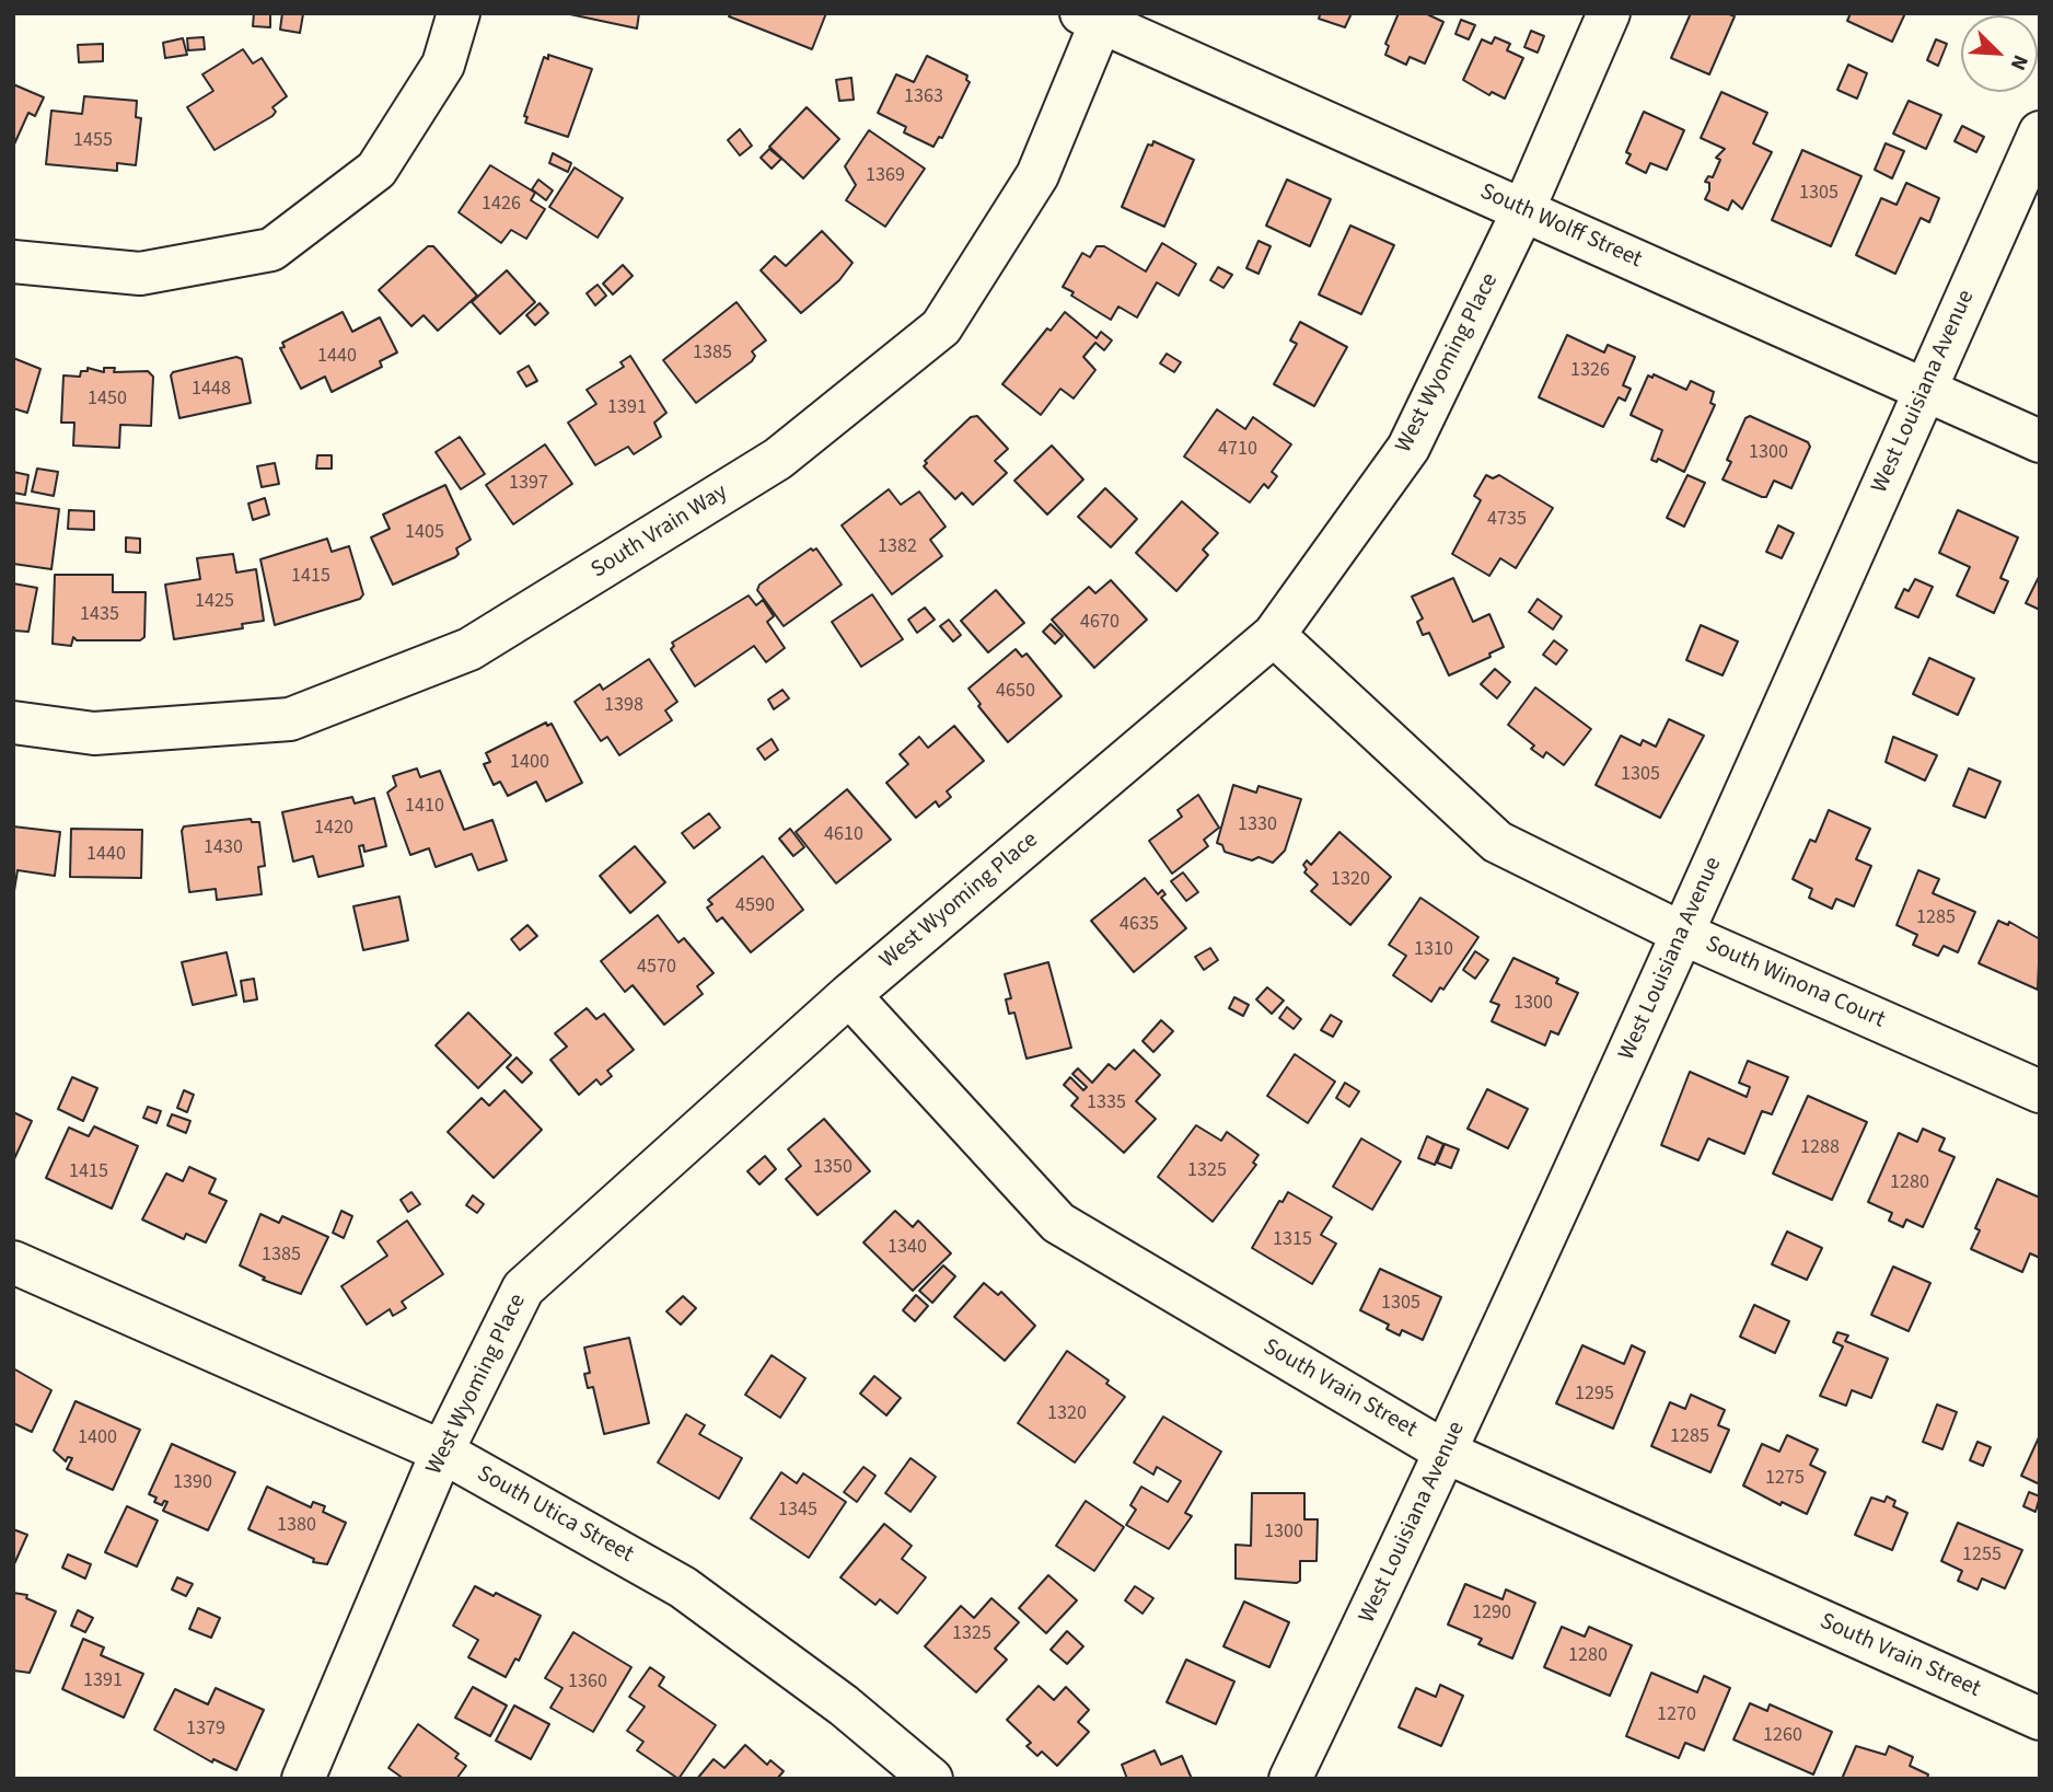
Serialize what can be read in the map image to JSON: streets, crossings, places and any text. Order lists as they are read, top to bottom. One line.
{"streets":{"street":["South Wolff Street","West Wyoming Place","West Louisiana Avenue","South Vrain Way","South Winona Court","South Vrain Street","South Utica Street"]},"crossings":[["South Wolff Street","West Wyoming Place"],["South Wolff Street","West Louisiana Avenue"],["South Wolff Street","South Vrain Way"],["West Wyoming Place","South Winona Court"],["West Wyoming Place","South Vrain Street"],["West Wyoming Place","South Utica Street"],["West Louisiana Avenue","South Winona Court"],["West Louisiana Avenue","South Vrain Street"]],"house_numbers":["1363","1455","1369","1305","1426","1385","1440","1326","1448","1450","1391","4710","1300","1397","4735","1405","1382","1415","1425","1435","4670","4650","1398","1400","1305","1410","1330","1420","4610","1430","1440","1320","4590","1285","4635","1310","4570","1300","1335","1288","1350","1325","1415","1280","1315","1340","1385","1305","1295","1320","1285","1400","1275","1390","1345","1380","1300","1255","1290","1325","1280","1391","1360","1270","1379","1260"],"north":"bottom right"}
